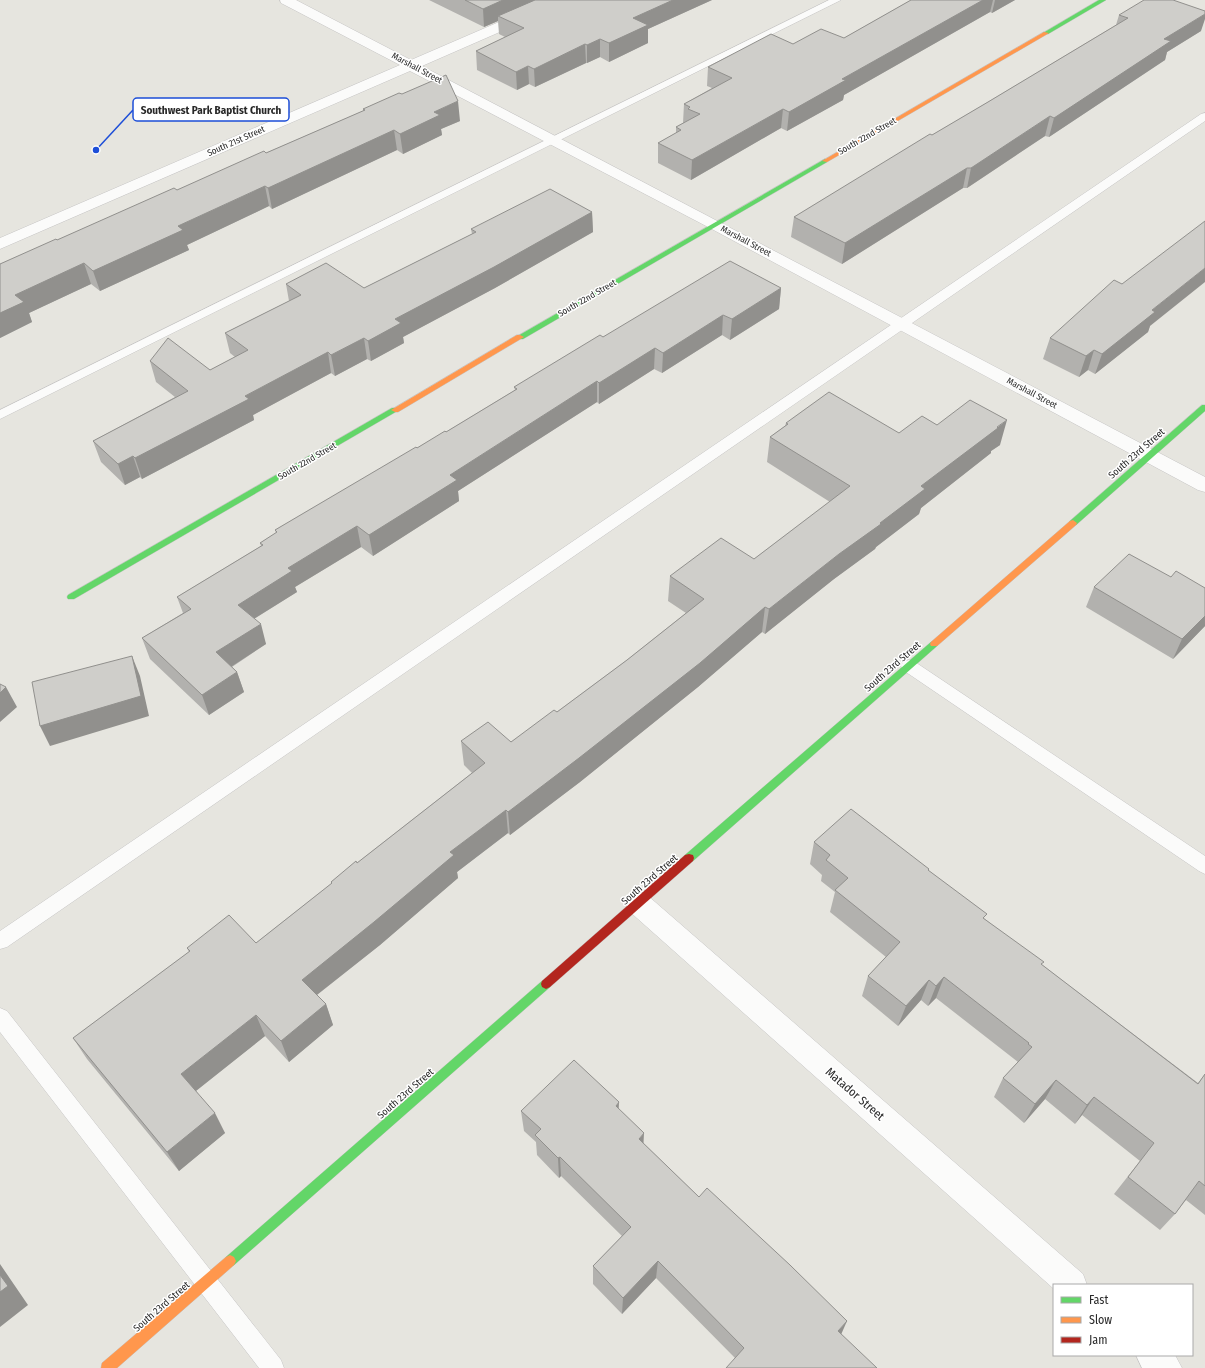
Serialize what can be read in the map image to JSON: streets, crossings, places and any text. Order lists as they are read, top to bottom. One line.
{"streets":{"street":["Marshall Street","South 22nd Street","South 21st Street","South 23rd Street","Matador Street"]},"crossings":[["Marshall Street","South 22nd Street"],["Marshall Street","South 21st Street"],["Marshall Street","South 23rd Street"],["South 23rd Street","Matador Street"]],"places":["Southwest Park Baptist Church"],"legend":["Fast","Slow","Jam"]}
